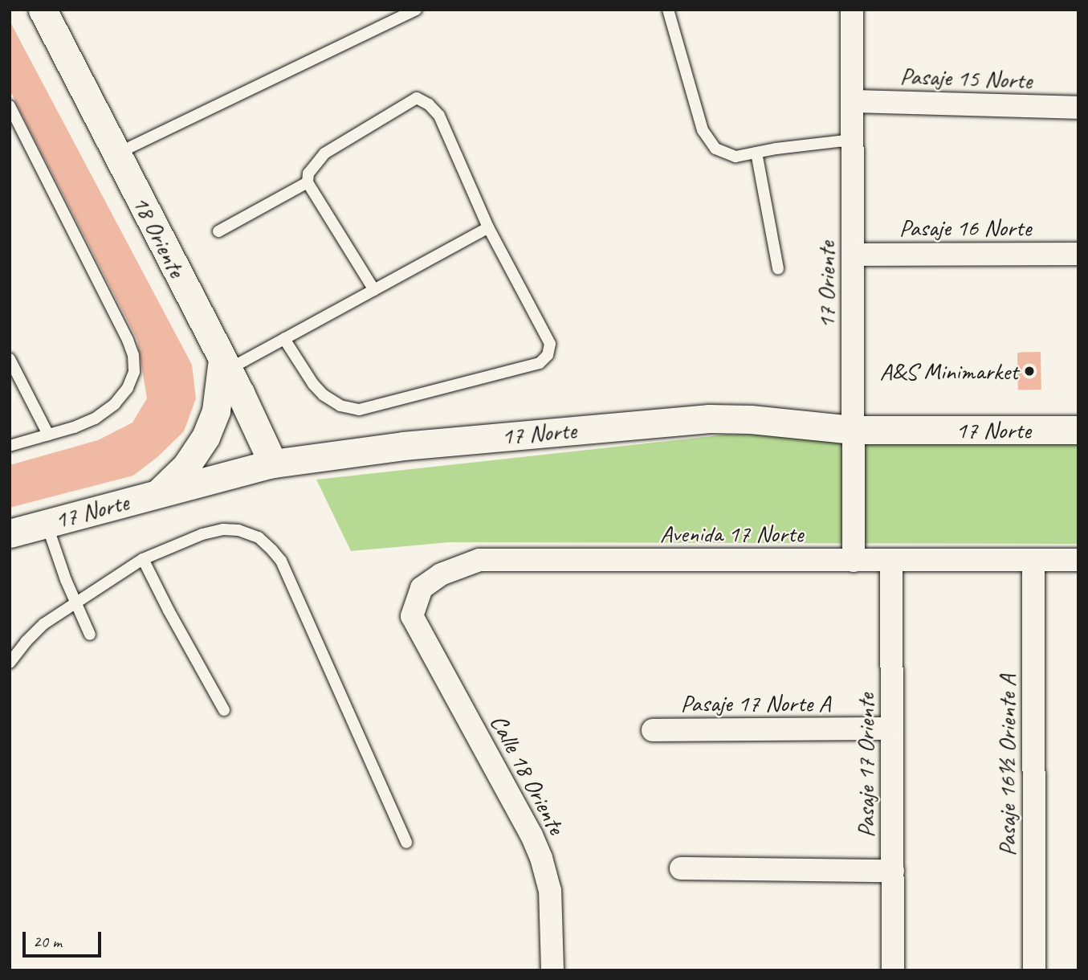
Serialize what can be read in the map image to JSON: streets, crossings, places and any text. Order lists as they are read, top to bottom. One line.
{"streets":{"street":["Pasaje 15 Norte","Pasaje 16 Norte","18 Oriente","17 Oriente","17 Norte","Avenida 17 Norte","Pasaje 17 Norte A","Pasaje 17 Oriente","Pasaje 16½ Oriente A","Calle 18 Oriente"]},"crossings":[["Pasaje 15 Norte","17 Oriente"],["Pasaje 16 Norte","17 Oriente"],["18 Oriente","17 Norte"],["17 Oriente","17 Norte"],["17 Oriente","Avenida 17 Norte"],["Avenida 17 Norte","Pasaje 17 Oriente"],["Avenida 17 Norte","Pasaje 16½ Oriente A"],["Avenida 17 Norte","Calle 18 Oriente"],["Pasaje 17 Norte A","Pasaje 17 Oriente"]],"places":["A&S Minimarket"],"scale_bar":"20 m"}
